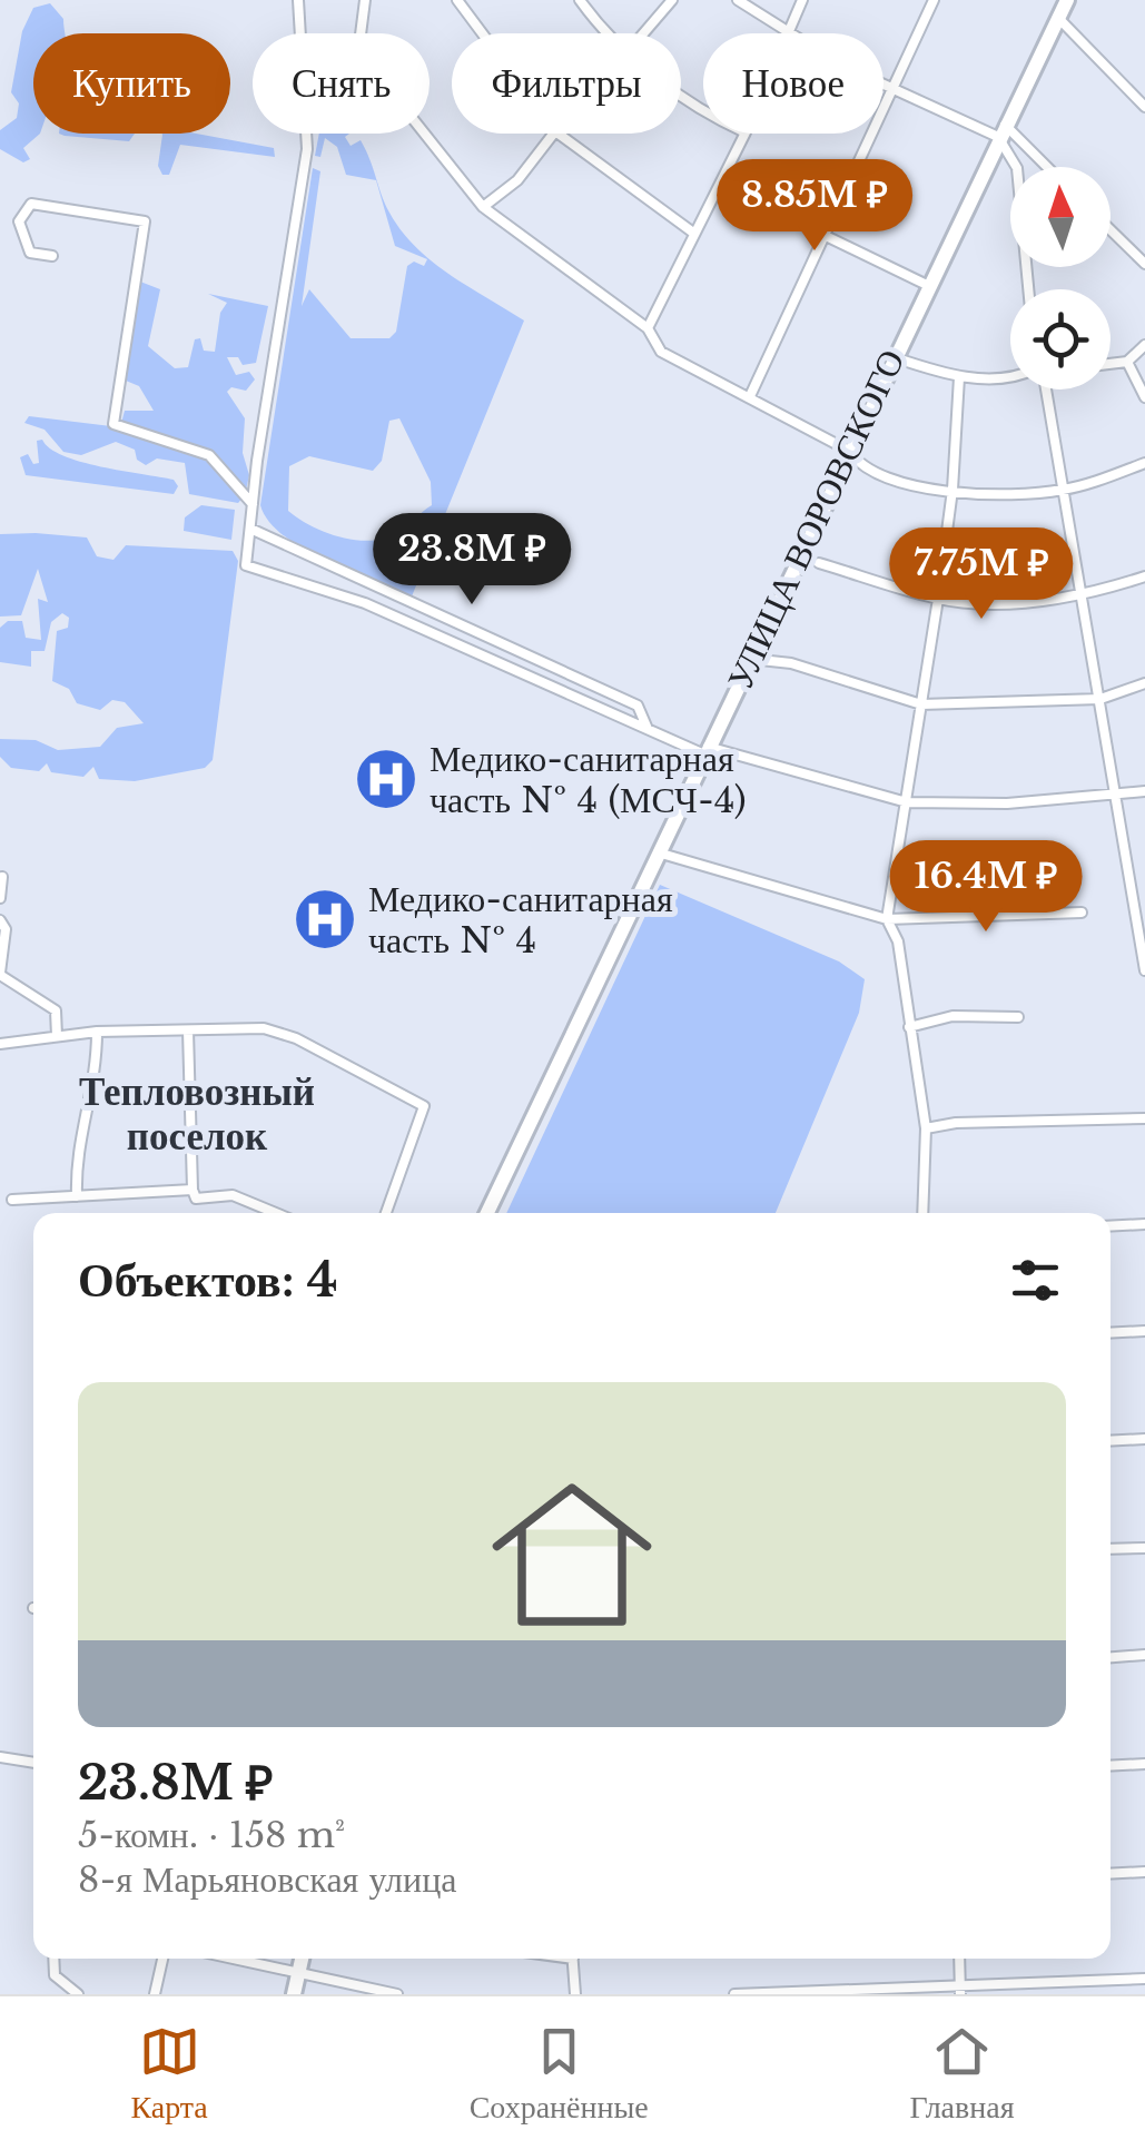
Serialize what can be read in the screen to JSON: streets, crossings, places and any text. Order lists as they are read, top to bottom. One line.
{"streets":{"main road":["УЛИЦА ВОРОВСКОГО"]},"districts":["Тепловозный поселок"],"places":{"hospital":["Медико-санитарная часть № 4 (МСЧ-4)","Медико-санитарная часть № 4"]},"north":"top","page":{"chip":["Купить","Снять","Фильтры","Новое"],"price":["8.85M ₽","23.8M ₽","7.75M ₽","16.4M ₽"],"heading":"Объектов: 4","list":[{"name":"23.8M ₽","note":"5-комн. · 158 m² · 8-я Марьяновская улица"}],"tabs":["Карта","Сохранённые","Главная"]}}
